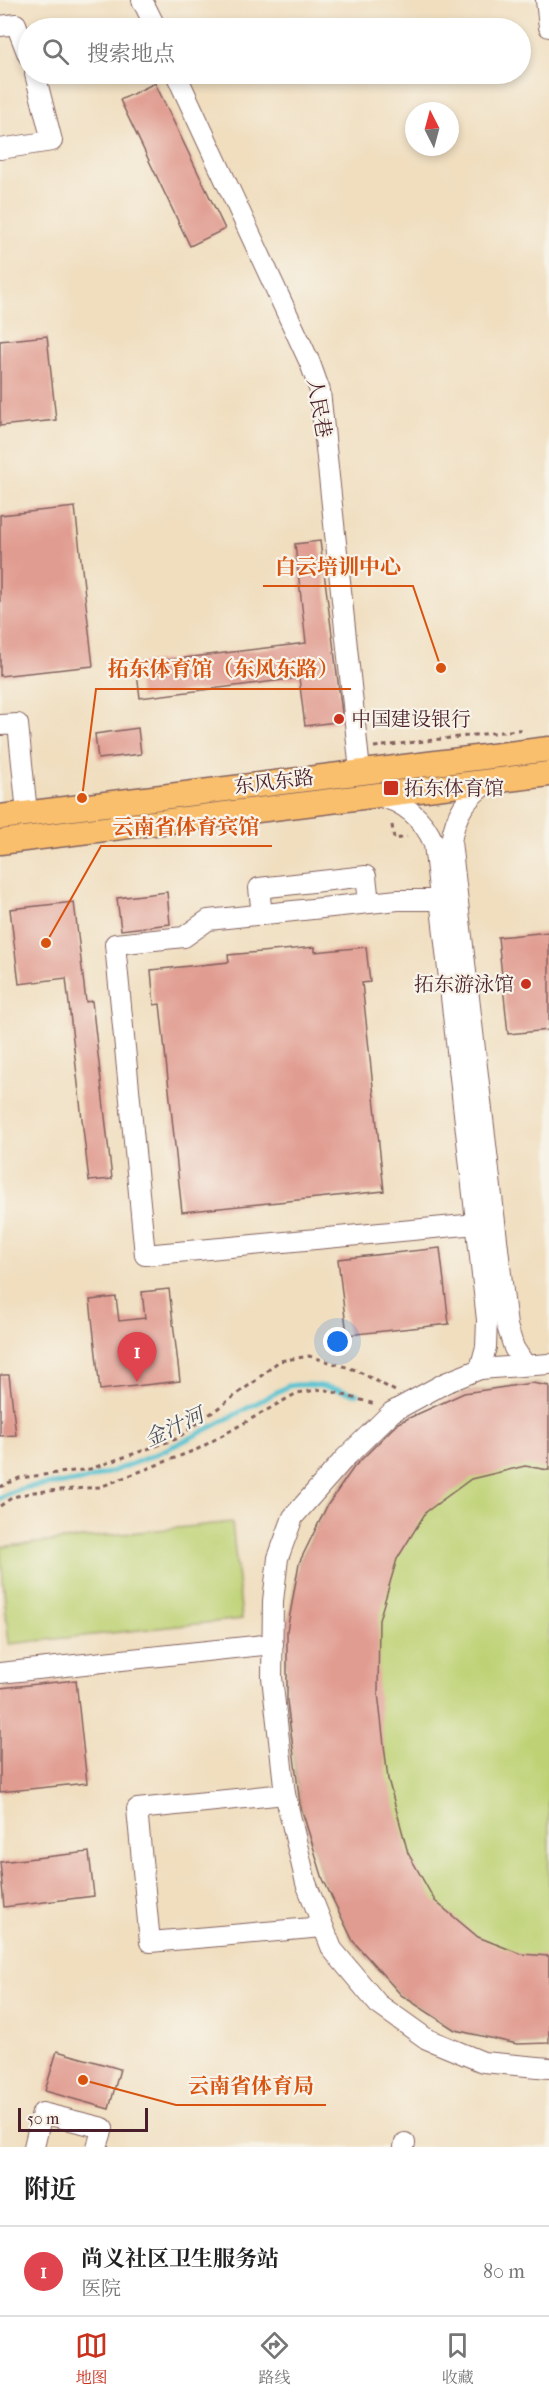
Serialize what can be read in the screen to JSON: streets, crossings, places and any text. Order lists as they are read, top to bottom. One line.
{"streets":{"main road":["东风东路"],"street":["人民巷"]},"crossings":[["人民巷","东风东路"]],"water":["金汁河"],"places":{"other":["白云培训中心","中国建设银行","拓东体育馆（东风东路）","云南省体育宾馆","拓东游泳馆","云南省体育局"],"transit":["拓东体育馆"]},"scale_bar":"50 m","north":"top","page":{"search":"搜索地点","pins":"1","scale":"50 m","heading":"附近","list":[{"mark":"1","name":"尚义社区卫生服务站","note":"医院","value":"80 m"}],"nav":["地图","路线","收藏"]}}
